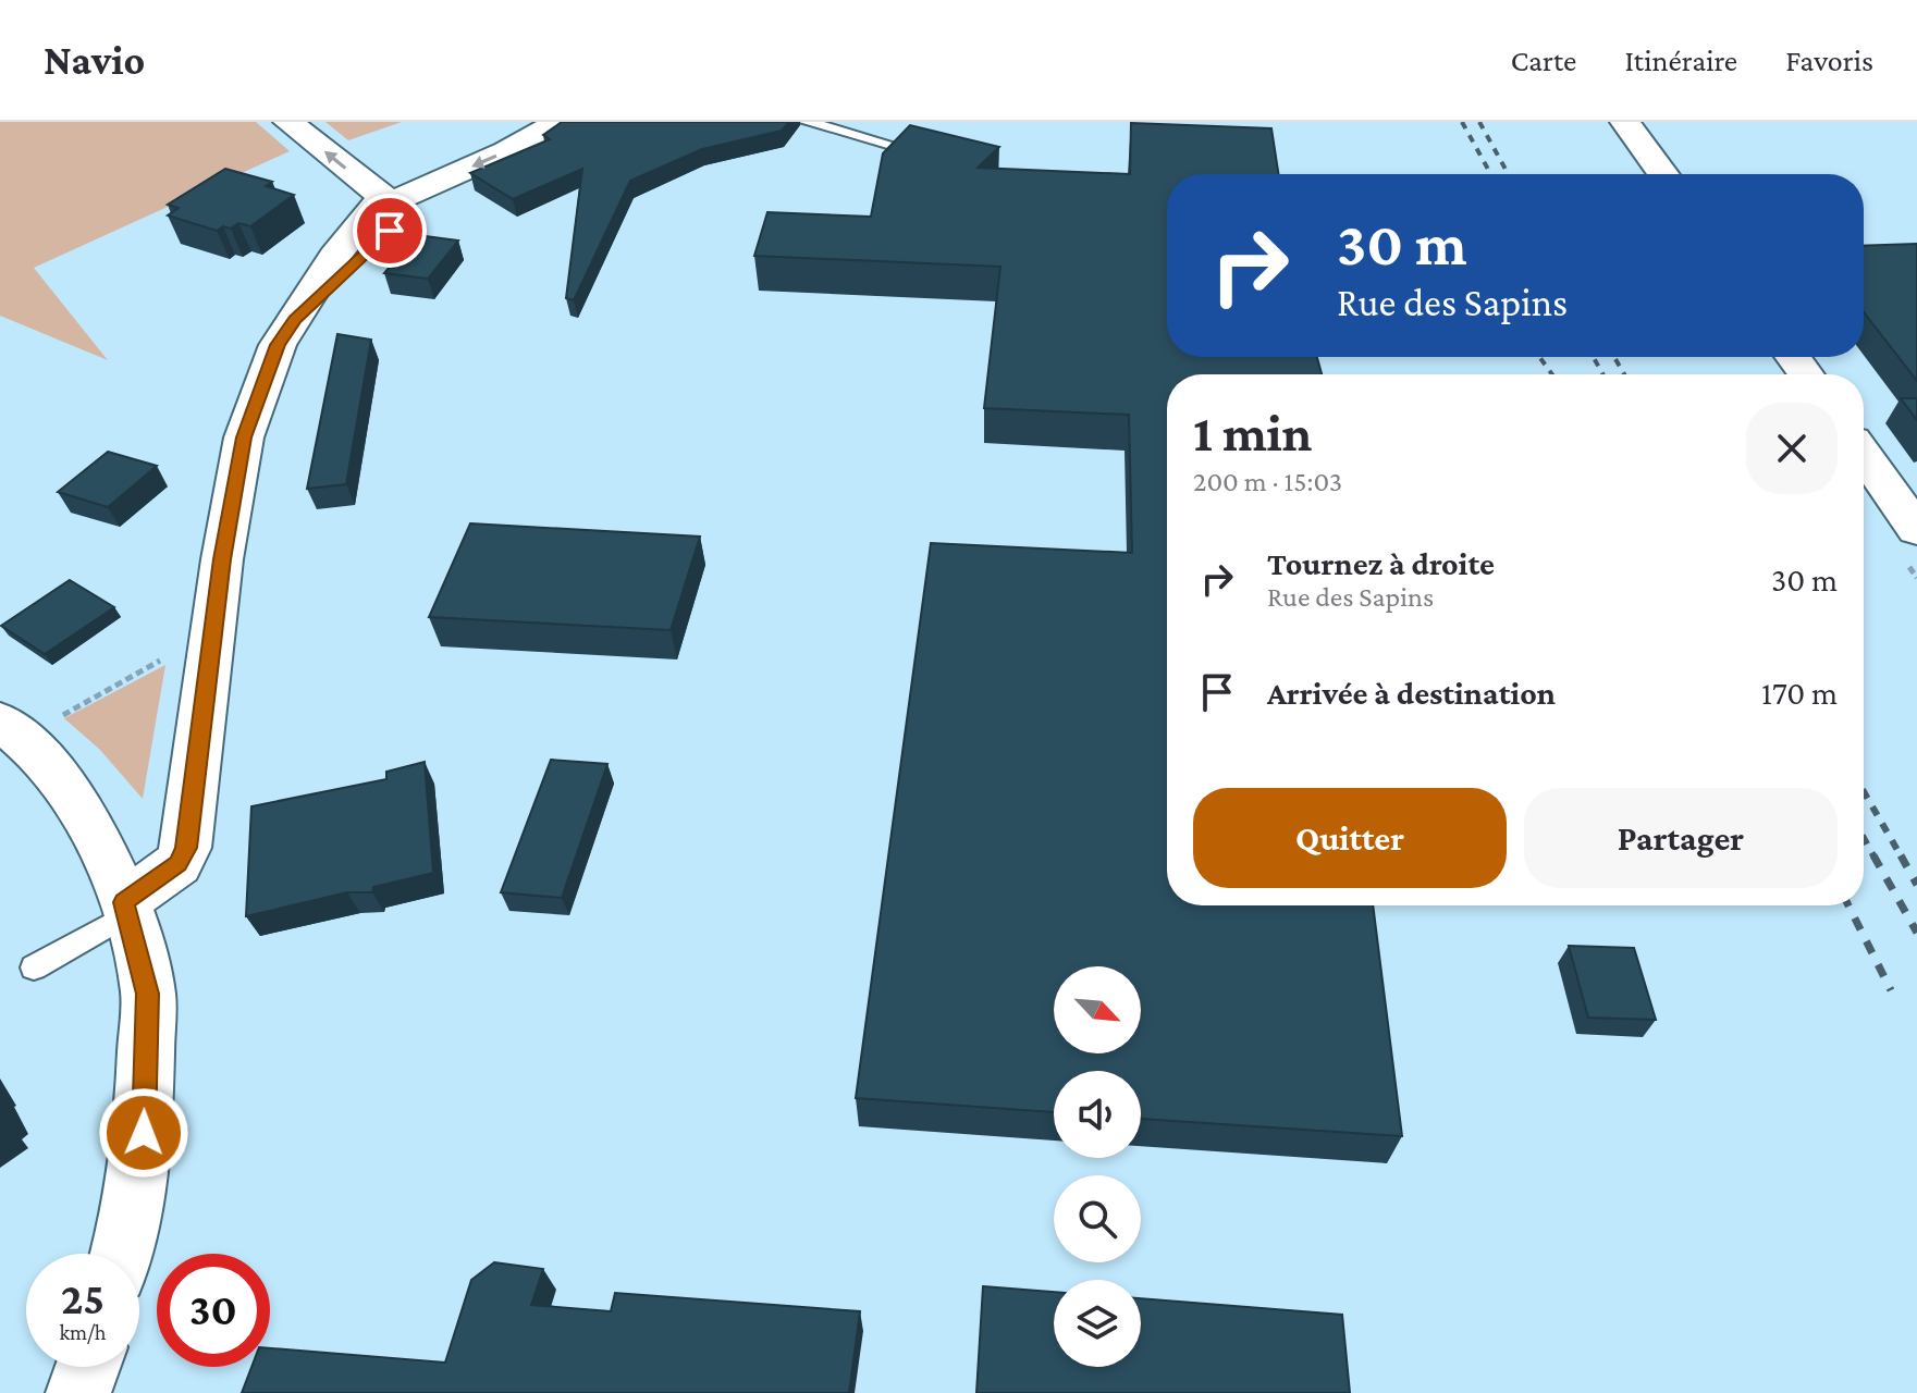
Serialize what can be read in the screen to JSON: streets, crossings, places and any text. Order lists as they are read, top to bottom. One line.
{"north":"bottom right","page":{"header":"Navio","nav":["Carte","Itinéraire","Favoris"],"turn":["30 m","Rue des Sapins"],"heading":["1 min","200 m · 15:03"],"list":[{"name":"Tournez à droite","note":"Rue des Sapins","value":"30 m"},{"name":"Arrivée à destination","value":"170 m"}],"buttons":["Quitter","Partager"],"speed":"25 km/h","limit":"30"}}
